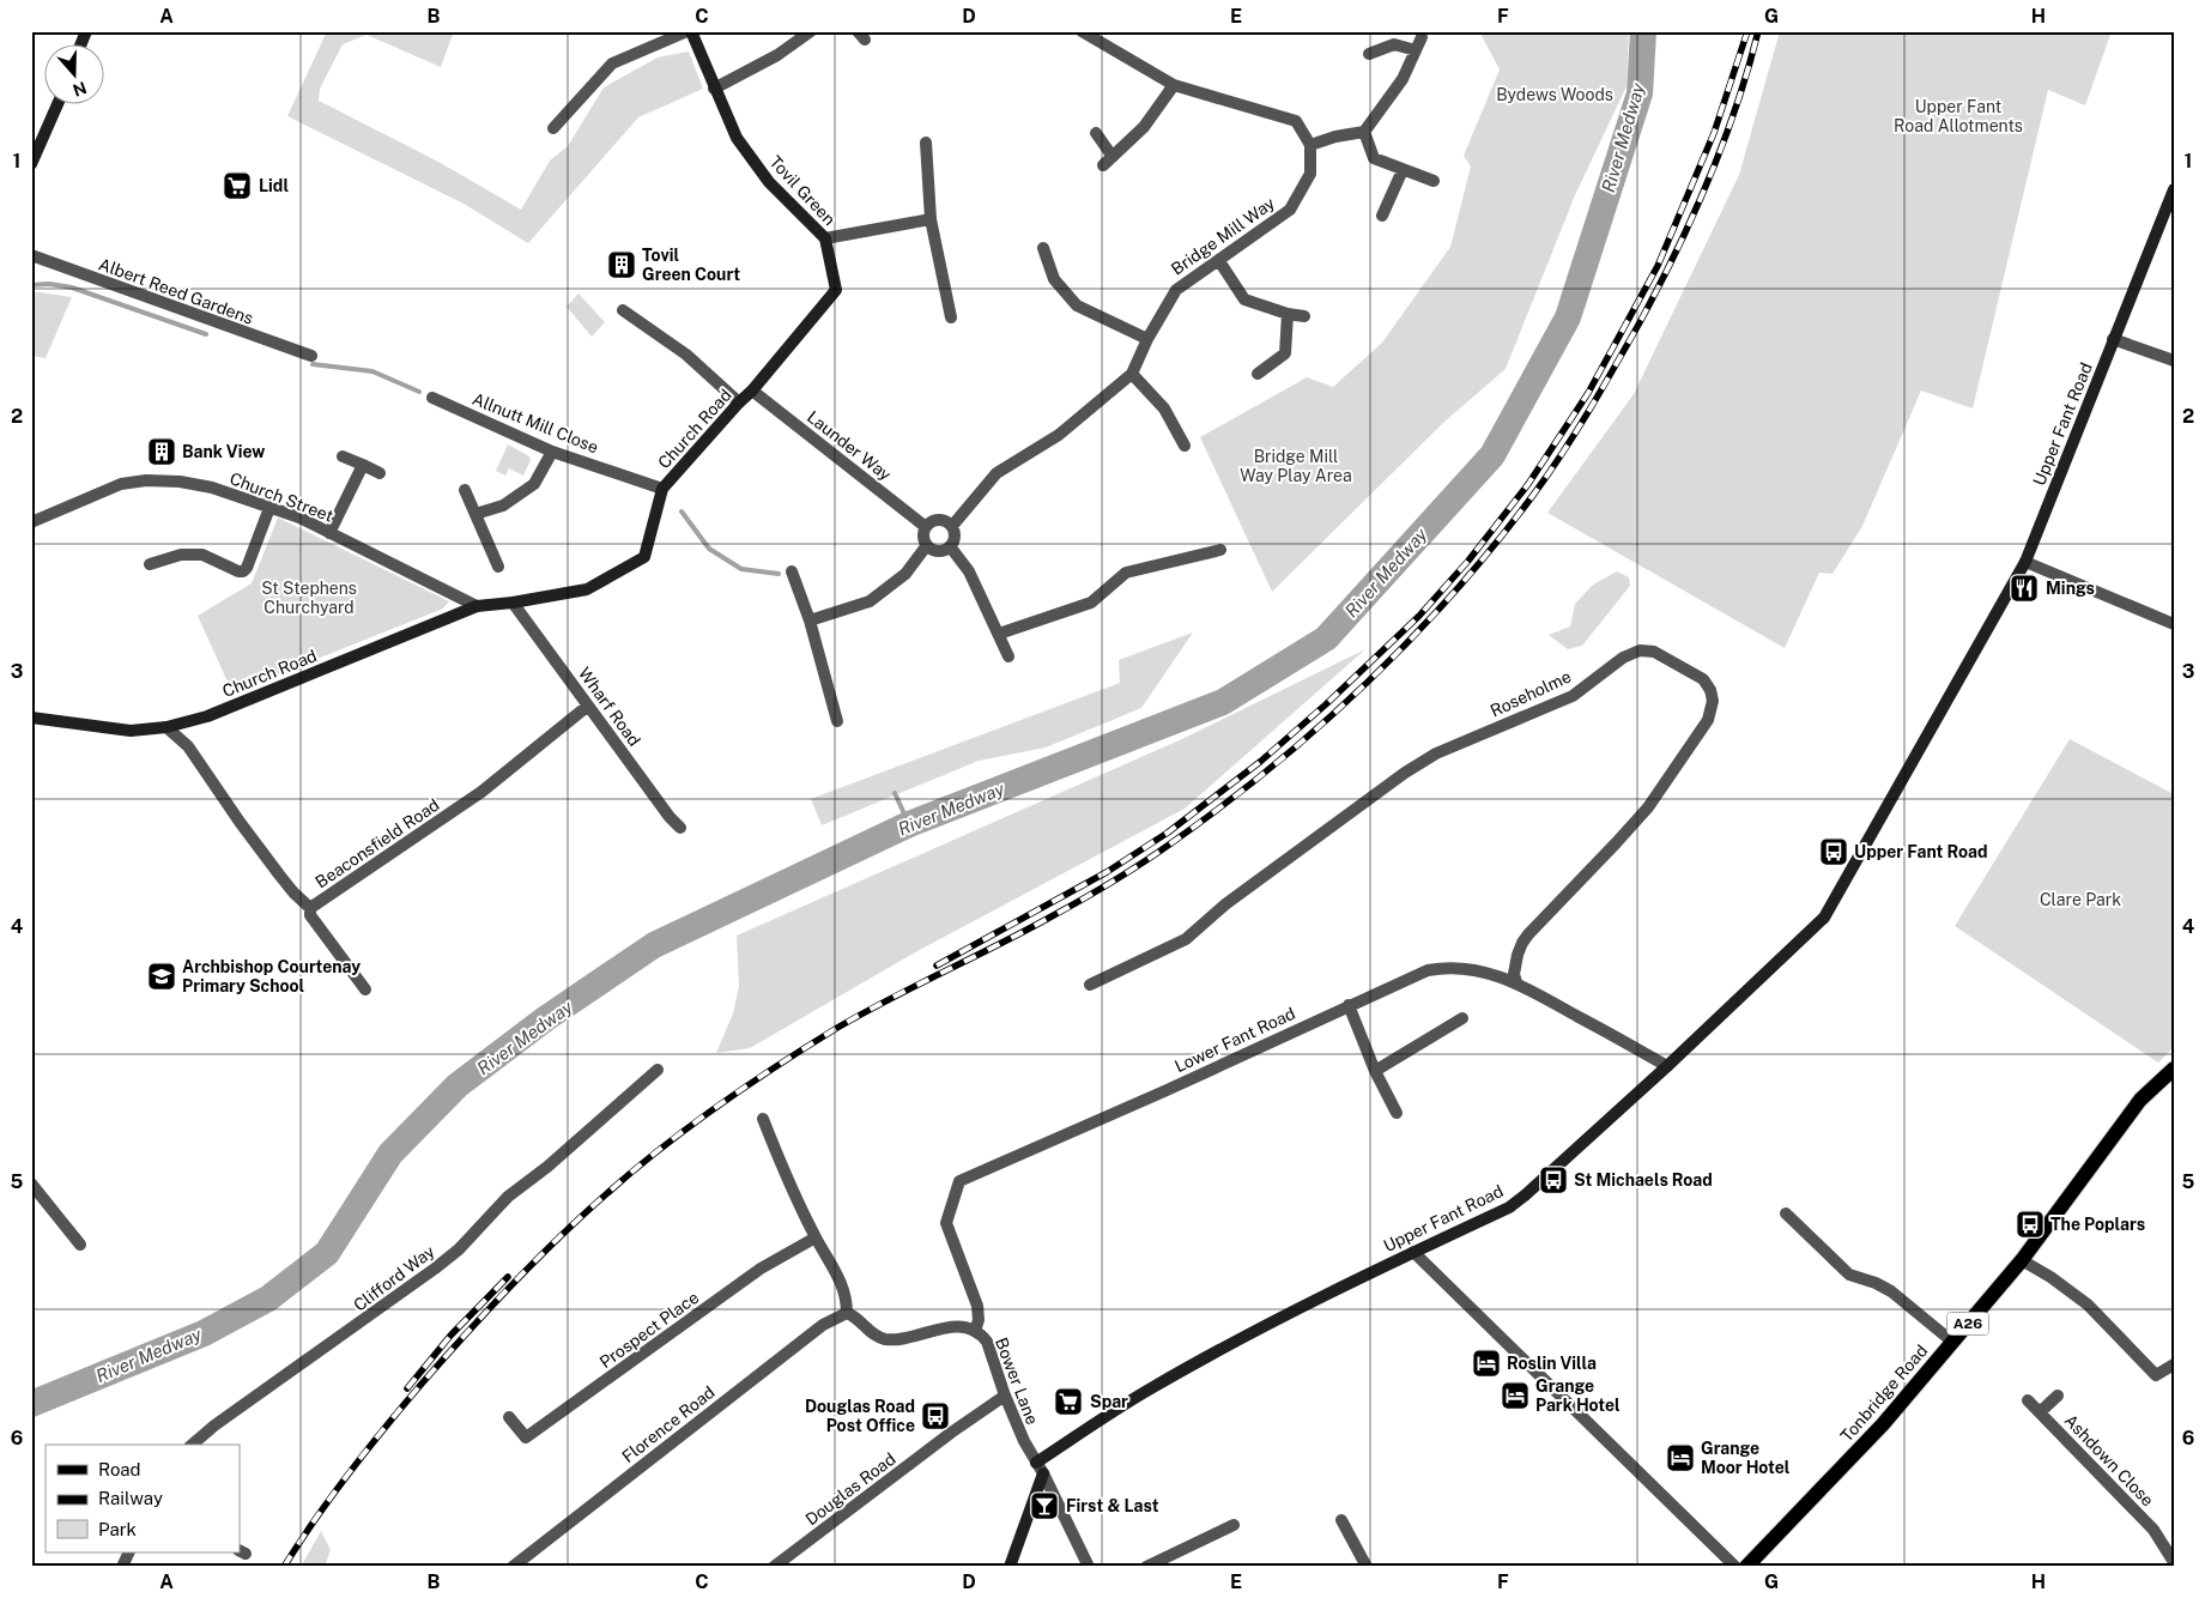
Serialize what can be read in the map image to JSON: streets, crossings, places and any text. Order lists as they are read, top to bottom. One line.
{"streets":{"main road":["A26","Tonbridge Road"],"street":["Tovil Green","Bridge Mill Way","Albert Reed Gardens","Allnutt Mill Close","Upper Fant Road","Church Road","Launder Way","Church Street","Roseholme","Wharf Road","Beaconsfield Road","Lower Fant Road","Clifford Way","Prospect Place","Bower Lane","Florence Road","Ashdown Close","Douglas Road"]},"crossings":[["Tovil Green","Church Road"],["Tovil Green","Launder Way"],["Bridge Mill Way","Launder Way"],["Allnutt Mill Close","Church Road"],["Upper Fant Road","Lower Fant Road"],["Upper Fant Road","Bower Lane"],["Church Road","Launder Way"],["Church Road","Church Street"],["Church Road","Wharf Road"],["Church Road","Beaconsfield Road"],["Roseholme","Lower Fant Road"],["Wharf Road","Beaconsfield Road"],["Lower Fant Road","Bower Lane"],["Bower Lane","Florence Road"],["Bower Lane","Douglas Road"]],"water":["River Medway"],"parks":["Bydews Woods","Upper Fant Road Allotments","Bridge Mill Way Play Area","St Stephens Churchyard","Clare Park"],"places":{"supermarket":["Lidl","Spar"],"building":["Tovil Green Court","Bank View"],"restaurant":["Mings"],"bus stop":["Upper Fant Road","St Michaels Road","The Poplars","Douglas Road Post Office"],"school or university":["Archbishop Courtenay Primary School"],"hotel":["Roslin Villa","Grange Park Hotel","Grange Moor Hotel"],"bar":["First & Last"]},"legend":["Road","Railway","Park"],"north":"bottom","grid":{"columns":["A","B","C","D","E","F","G","H"],"rows":["1","2","3","4","5","6"]}}
